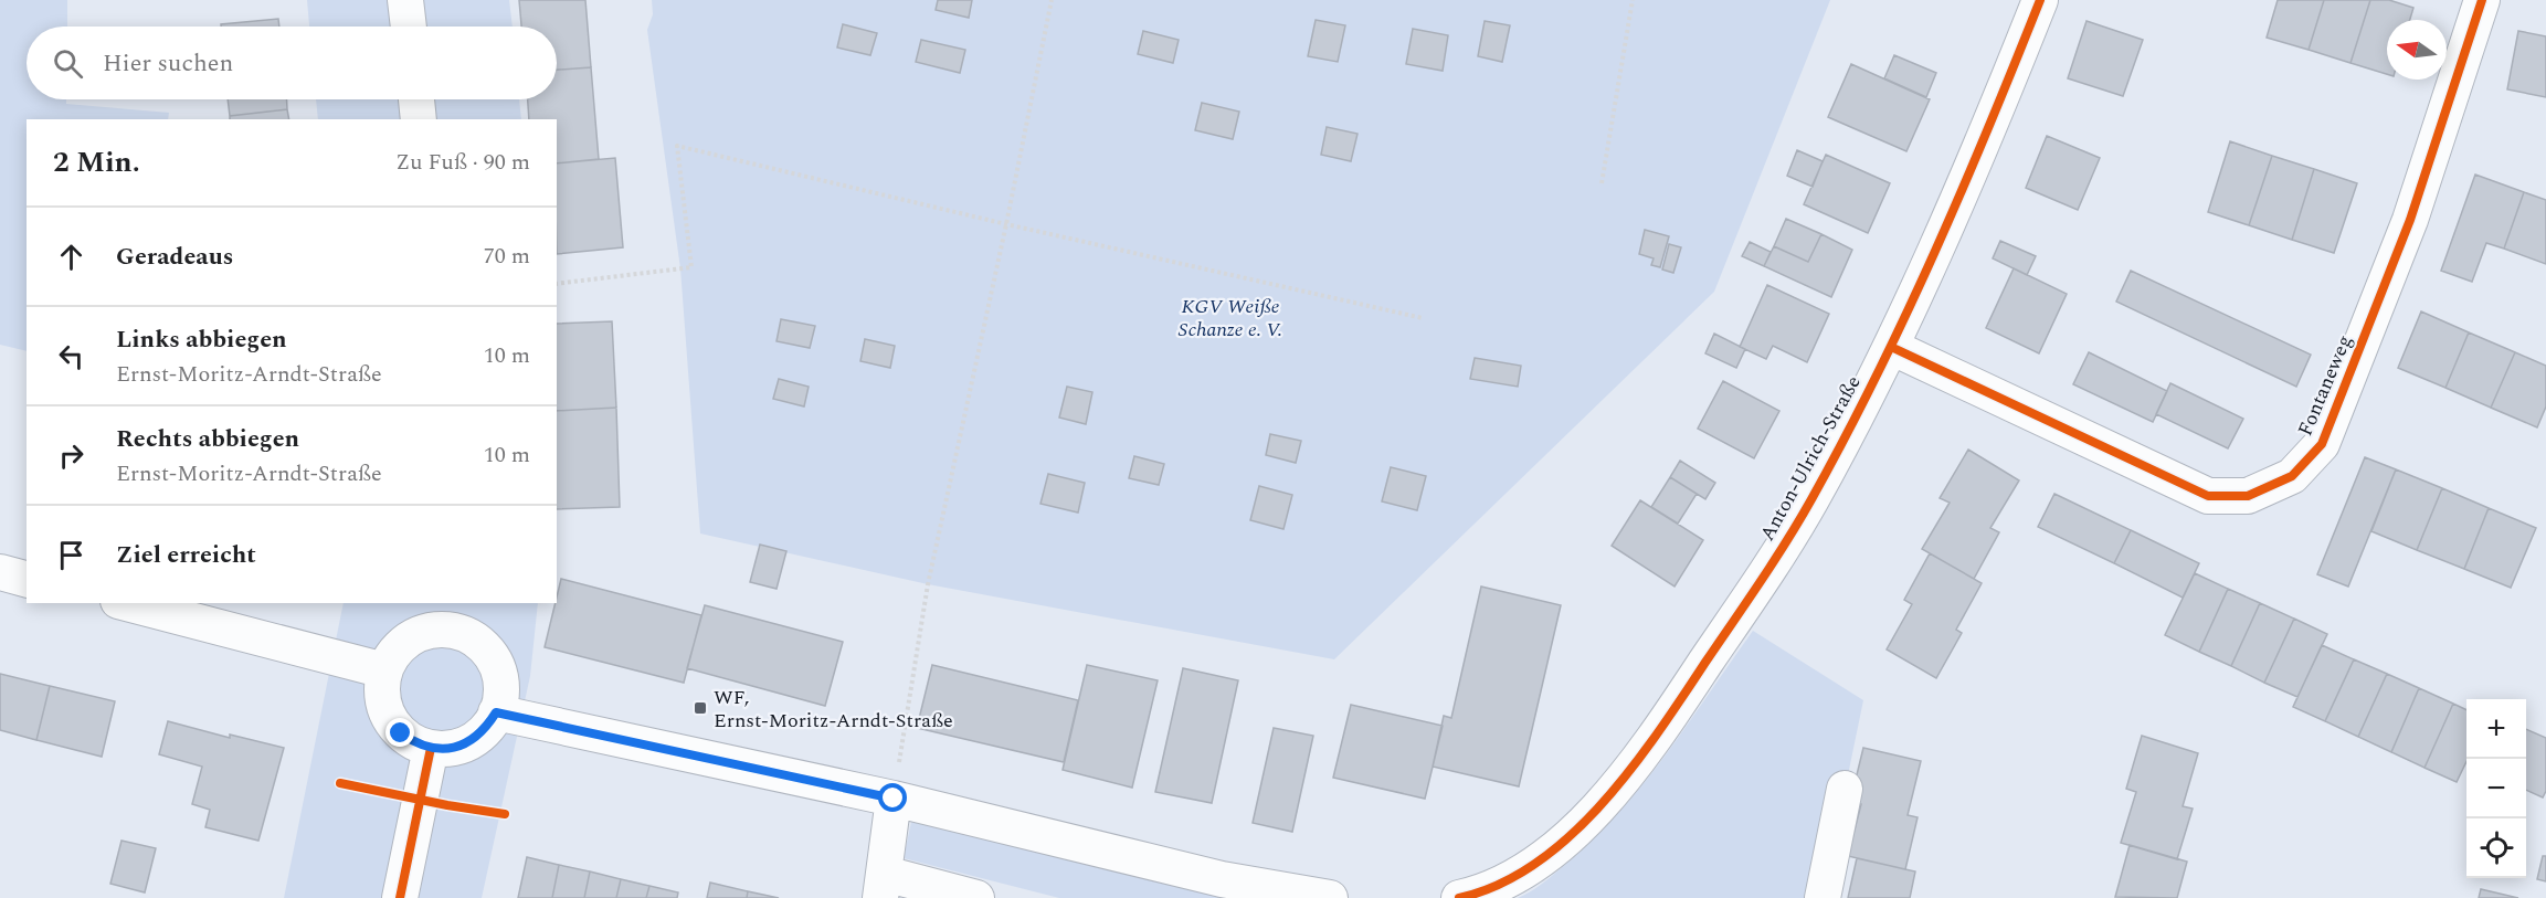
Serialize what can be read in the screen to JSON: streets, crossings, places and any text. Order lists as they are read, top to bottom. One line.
{"streets":{"street":["Fontaneweg","Anton-Ulrich-Straße"]},"crossings":[["Fontaneweg","Anton-Ulrich-Straße"]],"parks":["KGV Weiße Schanze e. V."],"places":{"transit":["WF, Ernst-Moritz-Arndt-Straße"]},"north":"left","page":{"search":"Hier suchen","heading":["2 Min.","Zu Fuß · 90 m"],"list":[["Geradeaus","70 m"],["Links abbiegen","Ernst-Moritz-Arndt-Straße","10 m"],["Rechts abbiegen","Ernst-Moritz-Arndt-Straße","10 m"],"Ziel erreicht"],"map_buttons":["+","−"]}}
